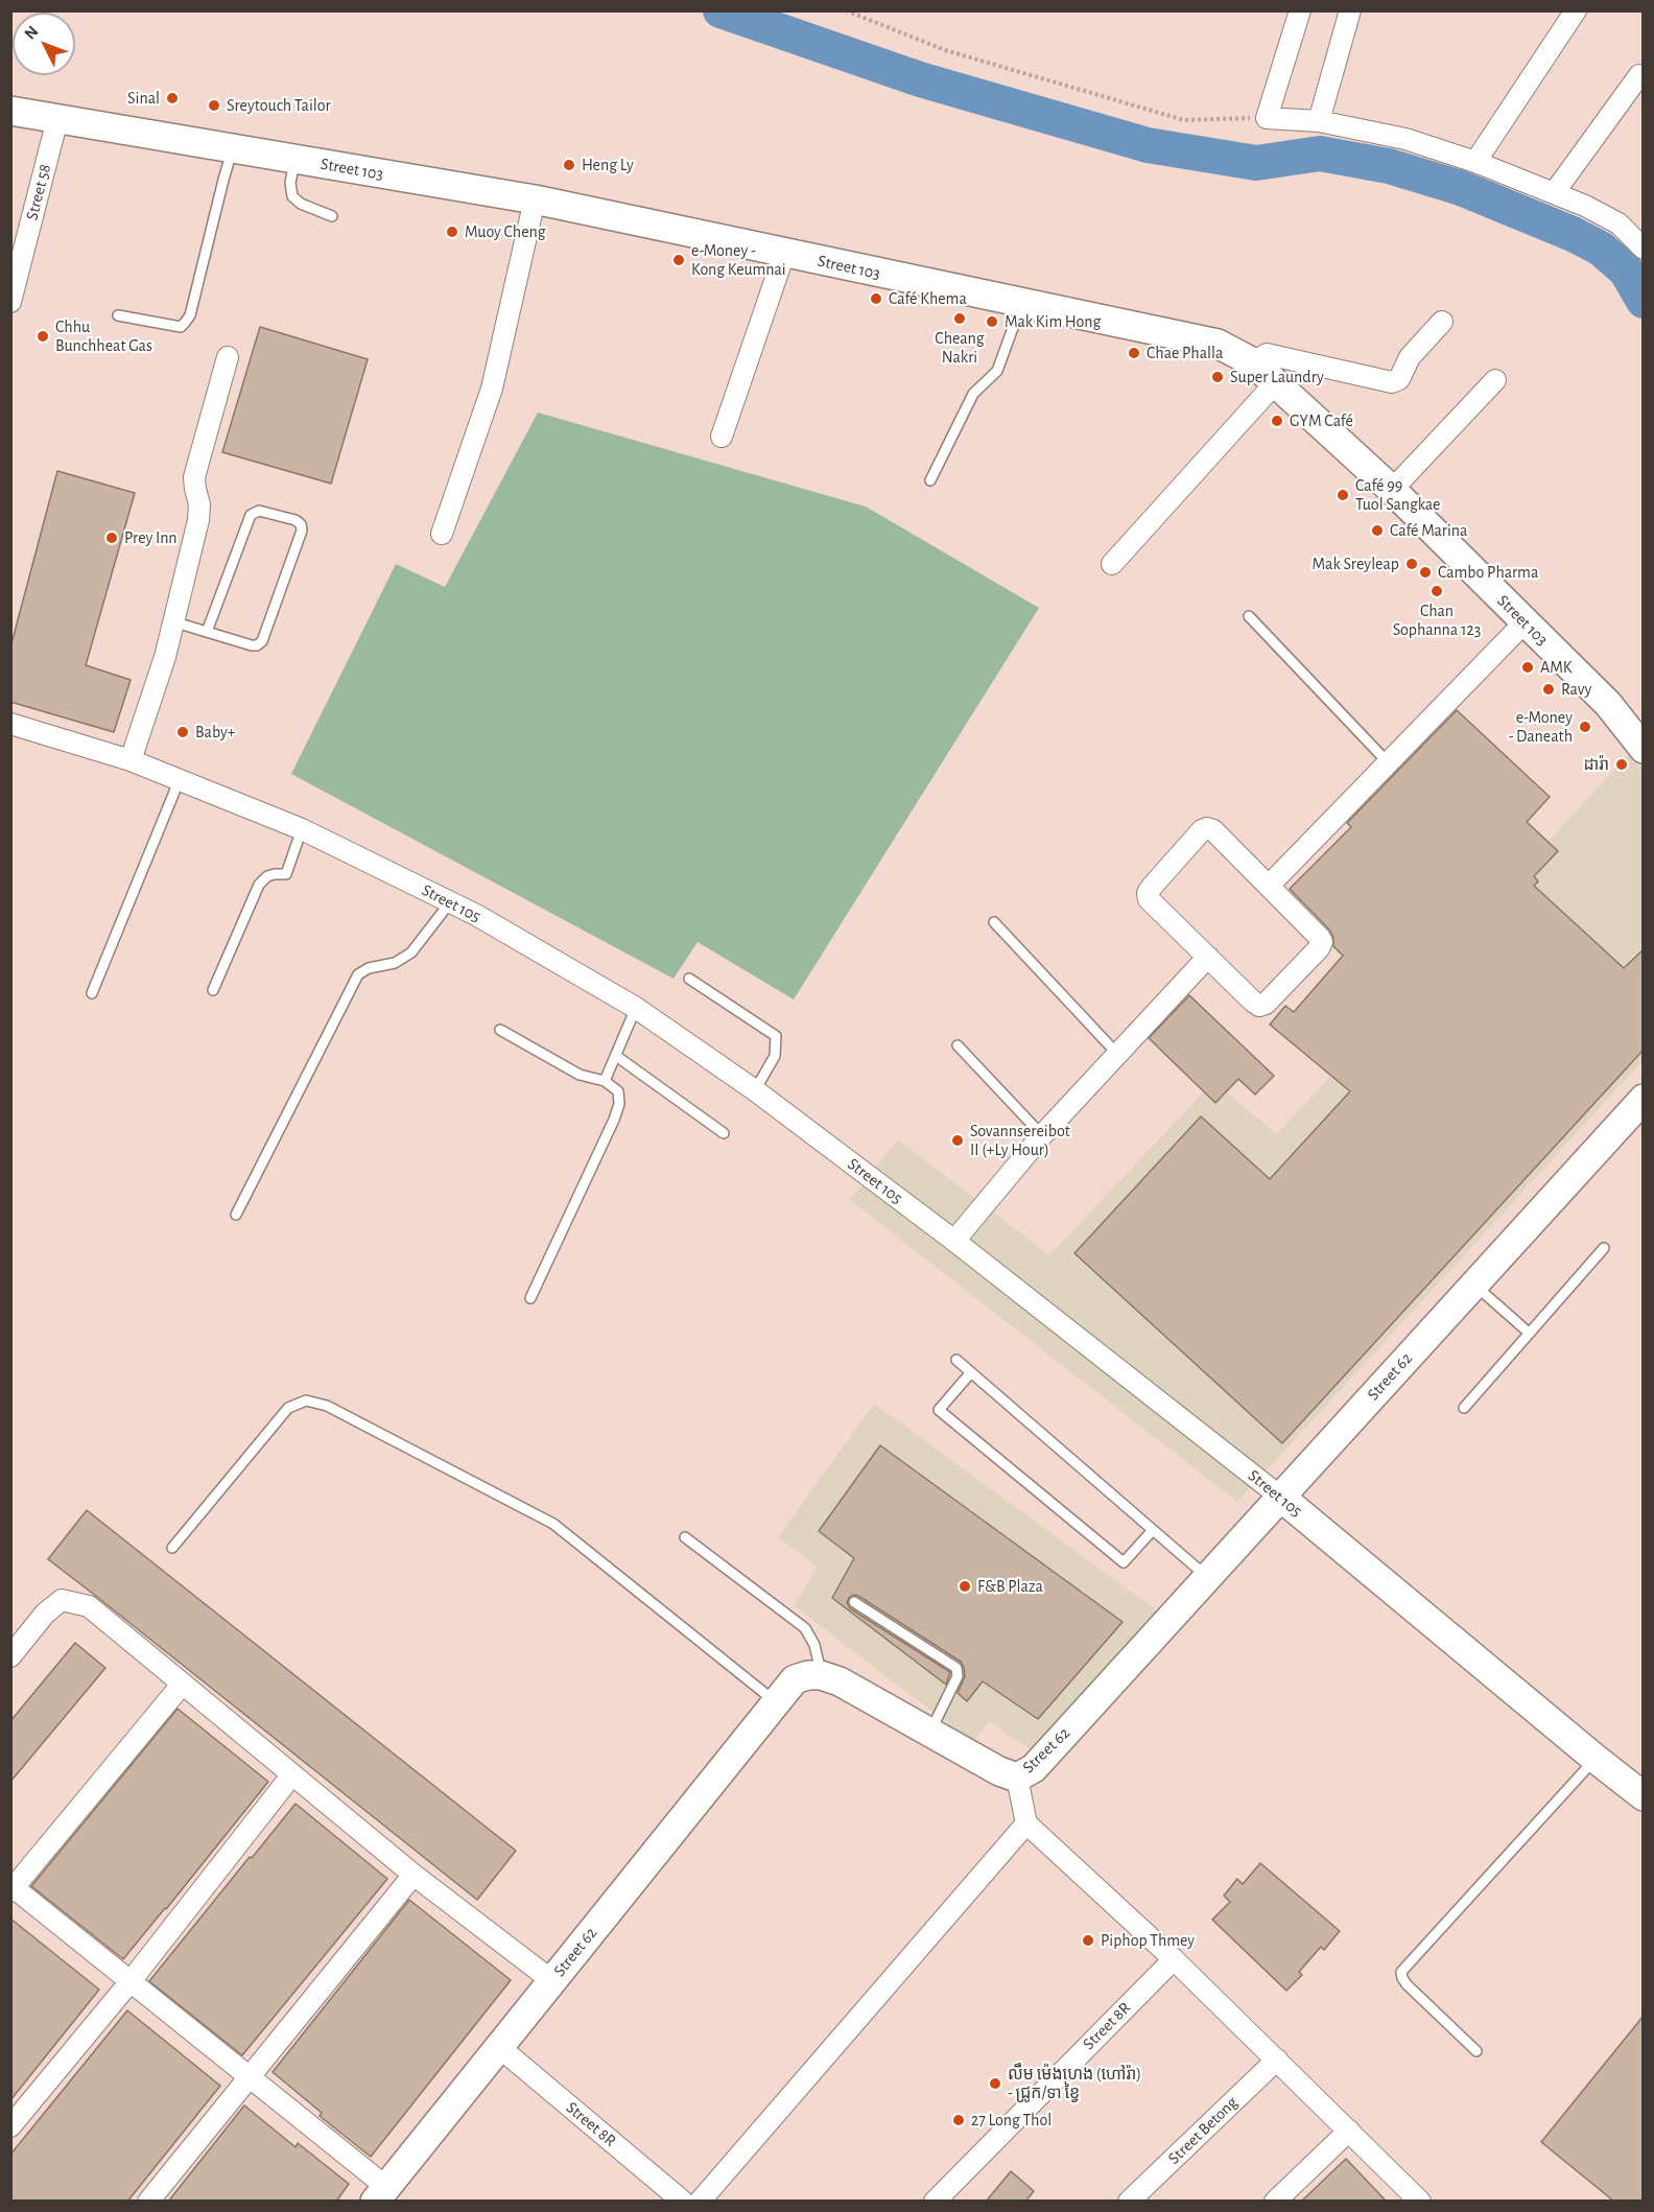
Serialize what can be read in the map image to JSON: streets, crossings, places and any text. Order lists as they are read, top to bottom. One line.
{"streets":{"street":["Street 103","Street 58","Street 105","Street 62","Street 8R","Street Betong"]},"crossings":[["Street 103","Street 58"],["Street 105","Street 62"],["Street 62","Street 8R"]],"places":["Sinal","Sreytouch Tailor","Heng Ly","Muoy Cheng","e-Money - Kong Keumnai","Café Khema","Cheang Nakri","Mak Kim Hong","Chhu Bunchheat Gas","Chae Phalla","Super Laundry","GYM Café","Café 99 Tuol Sangkae","Café Marina","Prey Inn","Mak Sreyleap","Cambo Pharma","Chan Sophanna 123","AMK","Ravy","e-Money - Daneath","Baby+","ដារ៉ា","Sovannsereibot II (+Ly Hour)","F&B Plaza","Piphop Thmey","លឹម ម៉េងហេង (ហៅរ៉ា) - ជ្រូក/ទា ខ្វៃ","27 Long Thol"],"north":"top left"}
